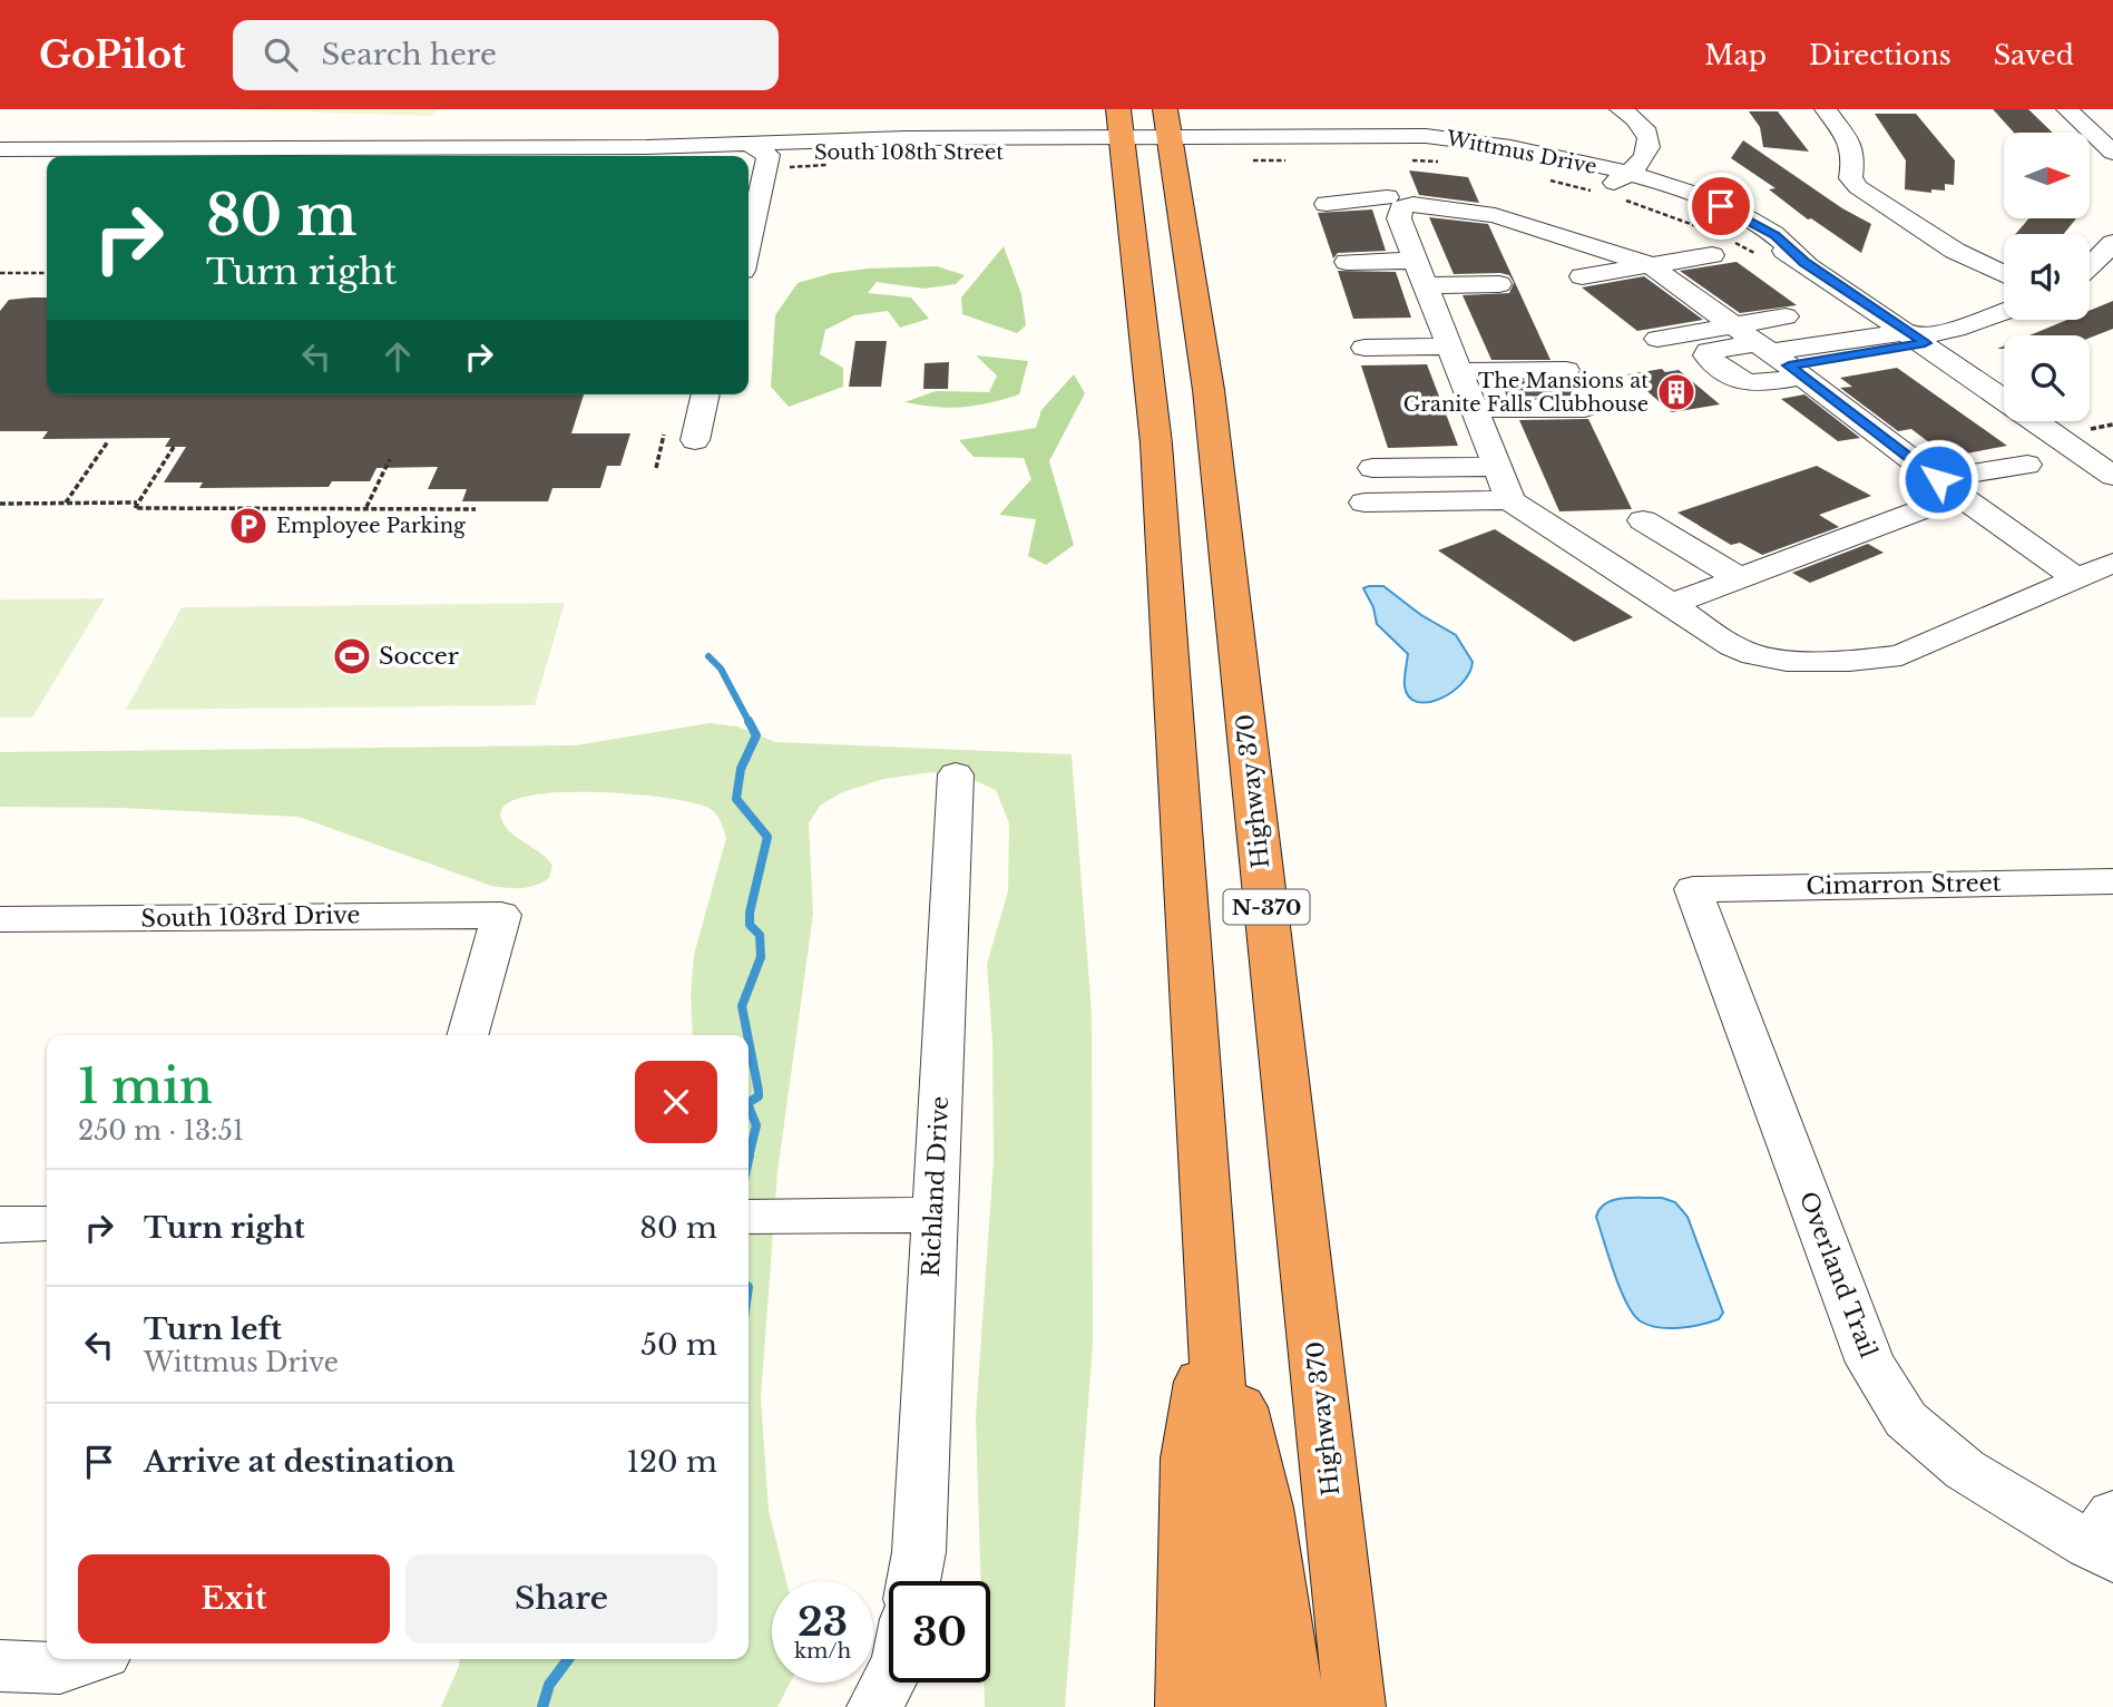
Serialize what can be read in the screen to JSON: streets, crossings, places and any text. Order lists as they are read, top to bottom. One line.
{"streets":{"highway":["Highway 370","N-370"],"street":["South 108th Street","Wittmus Drive","Cimarron Street","South 103rd Drive","Richland Drive","Overland Trail"]},"crossings":[["South 108th Street","Wittmus Drive"],["Wittmus Drive","Highway 370"],["Cimarron Street","Overland Trail"]],"places":{"building":["The Mansions at Granite Falls Clubhouse"],"parking":["Employee Parking"],"sports":["Soccer"]},"north":"right","page":{"header":"GoPilot","search":"Search here","nav":["Map","Directions","Saved"],"turn":["80 m","Turn right"],"heading":["1 min","250 m · 13:51"],"list":[{"name":"Turn right","value":"80 m"},{"name":"Turn left","note":"Wittmus Drive","value":"50 m"},{"name":"Arrive at destination","value":"120 m"}],"buttons":["Exit","Share"],"speed":"23 km/h","limit":"30"}}
